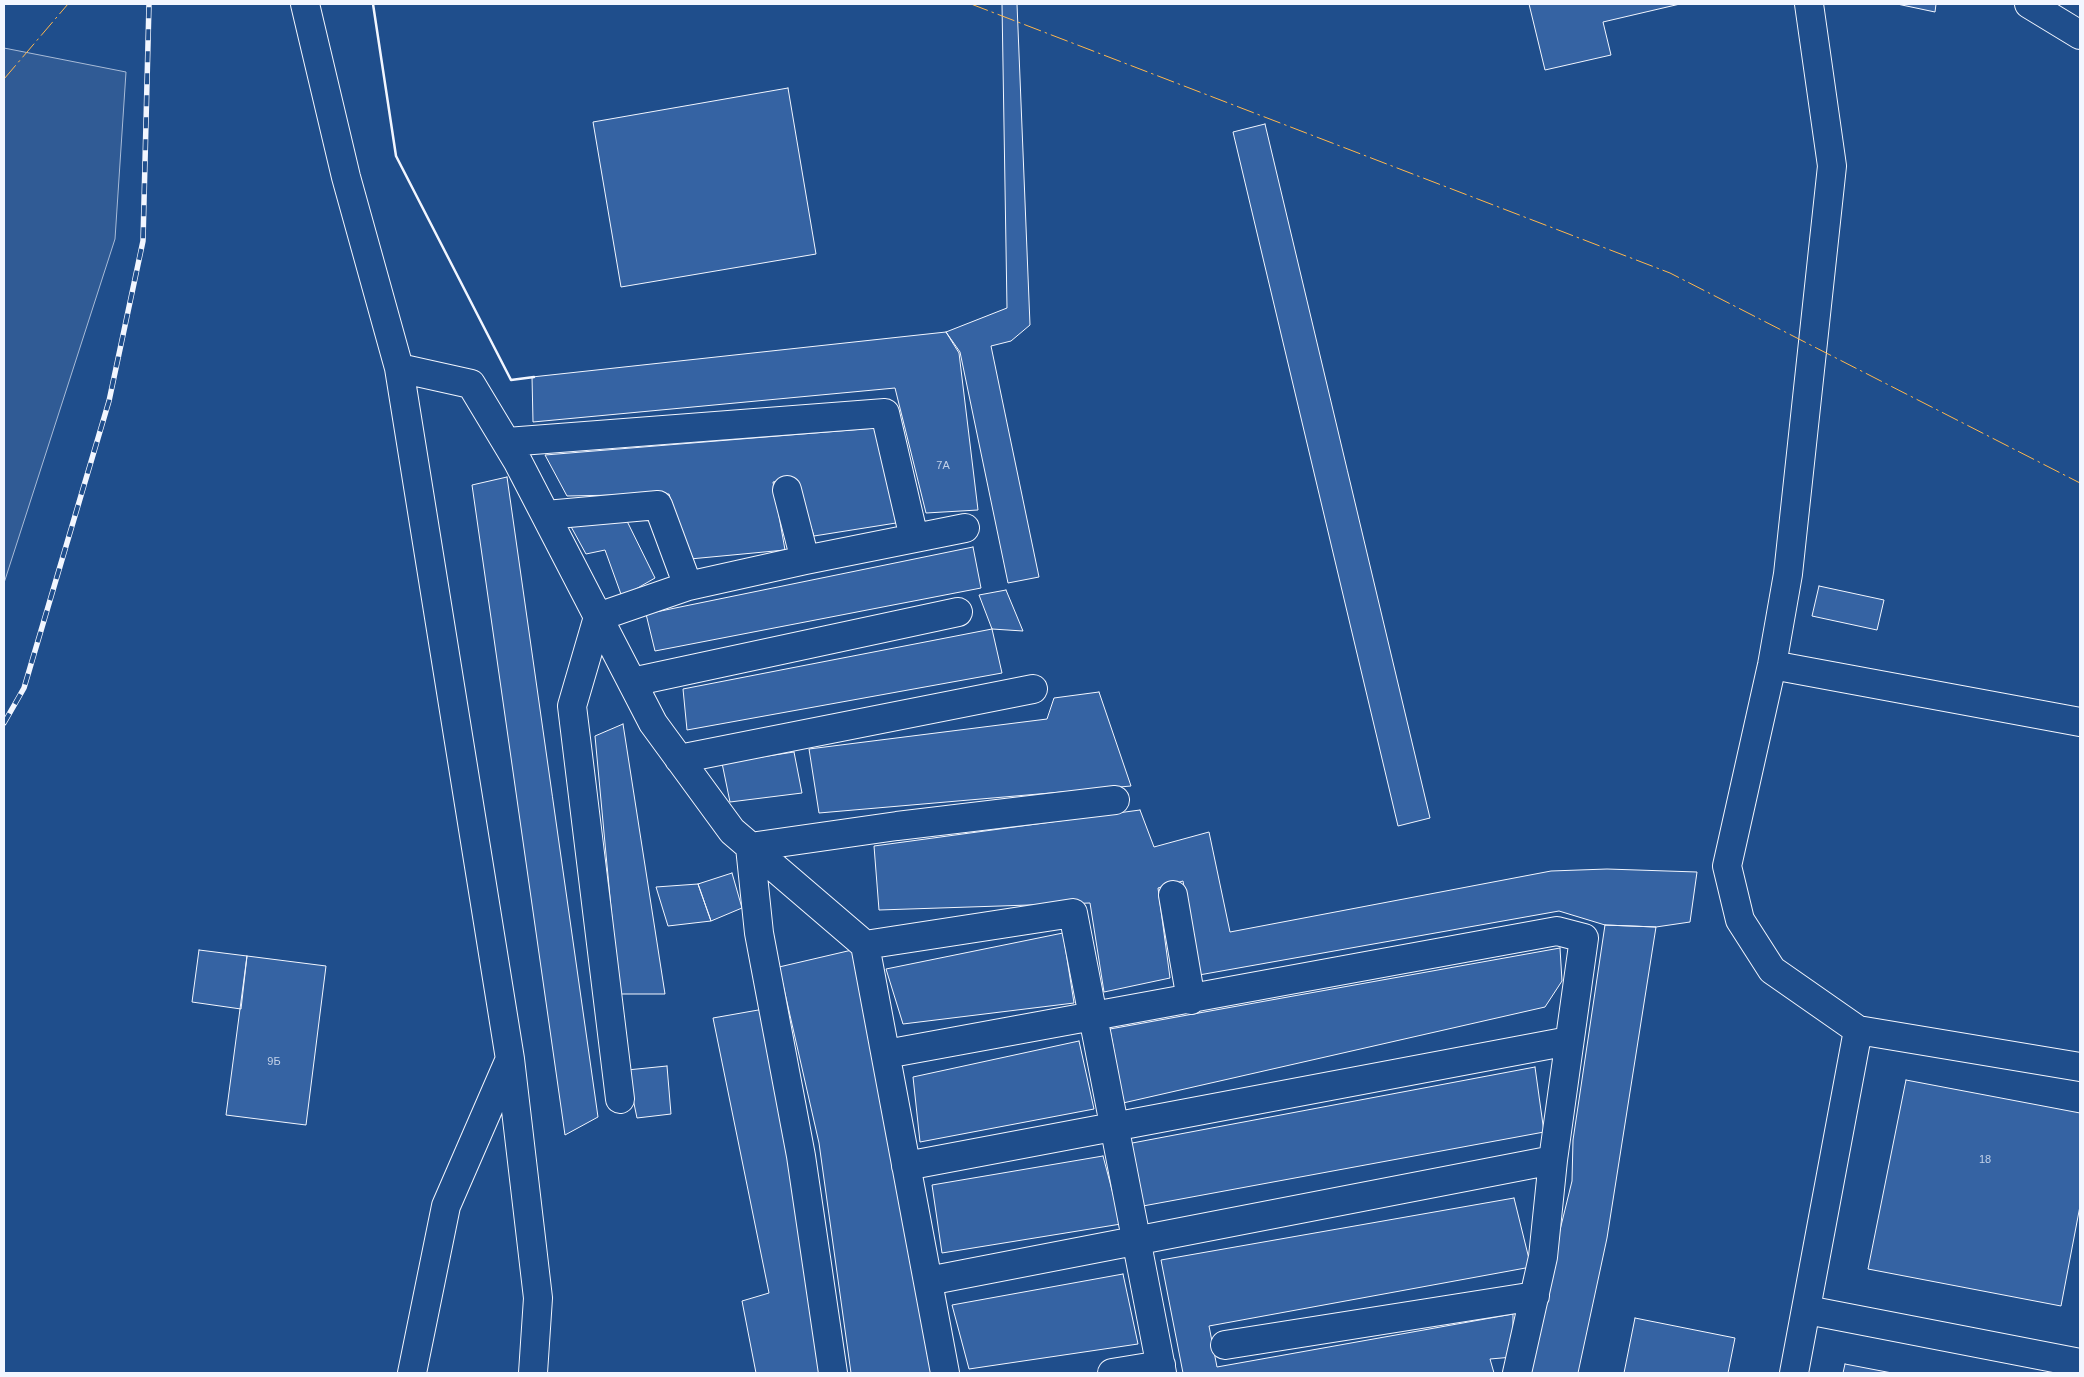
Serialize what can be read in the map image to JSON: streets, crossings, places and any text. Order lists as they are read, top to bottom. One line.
{"house_numbers":["7А","9Б","18"]}
